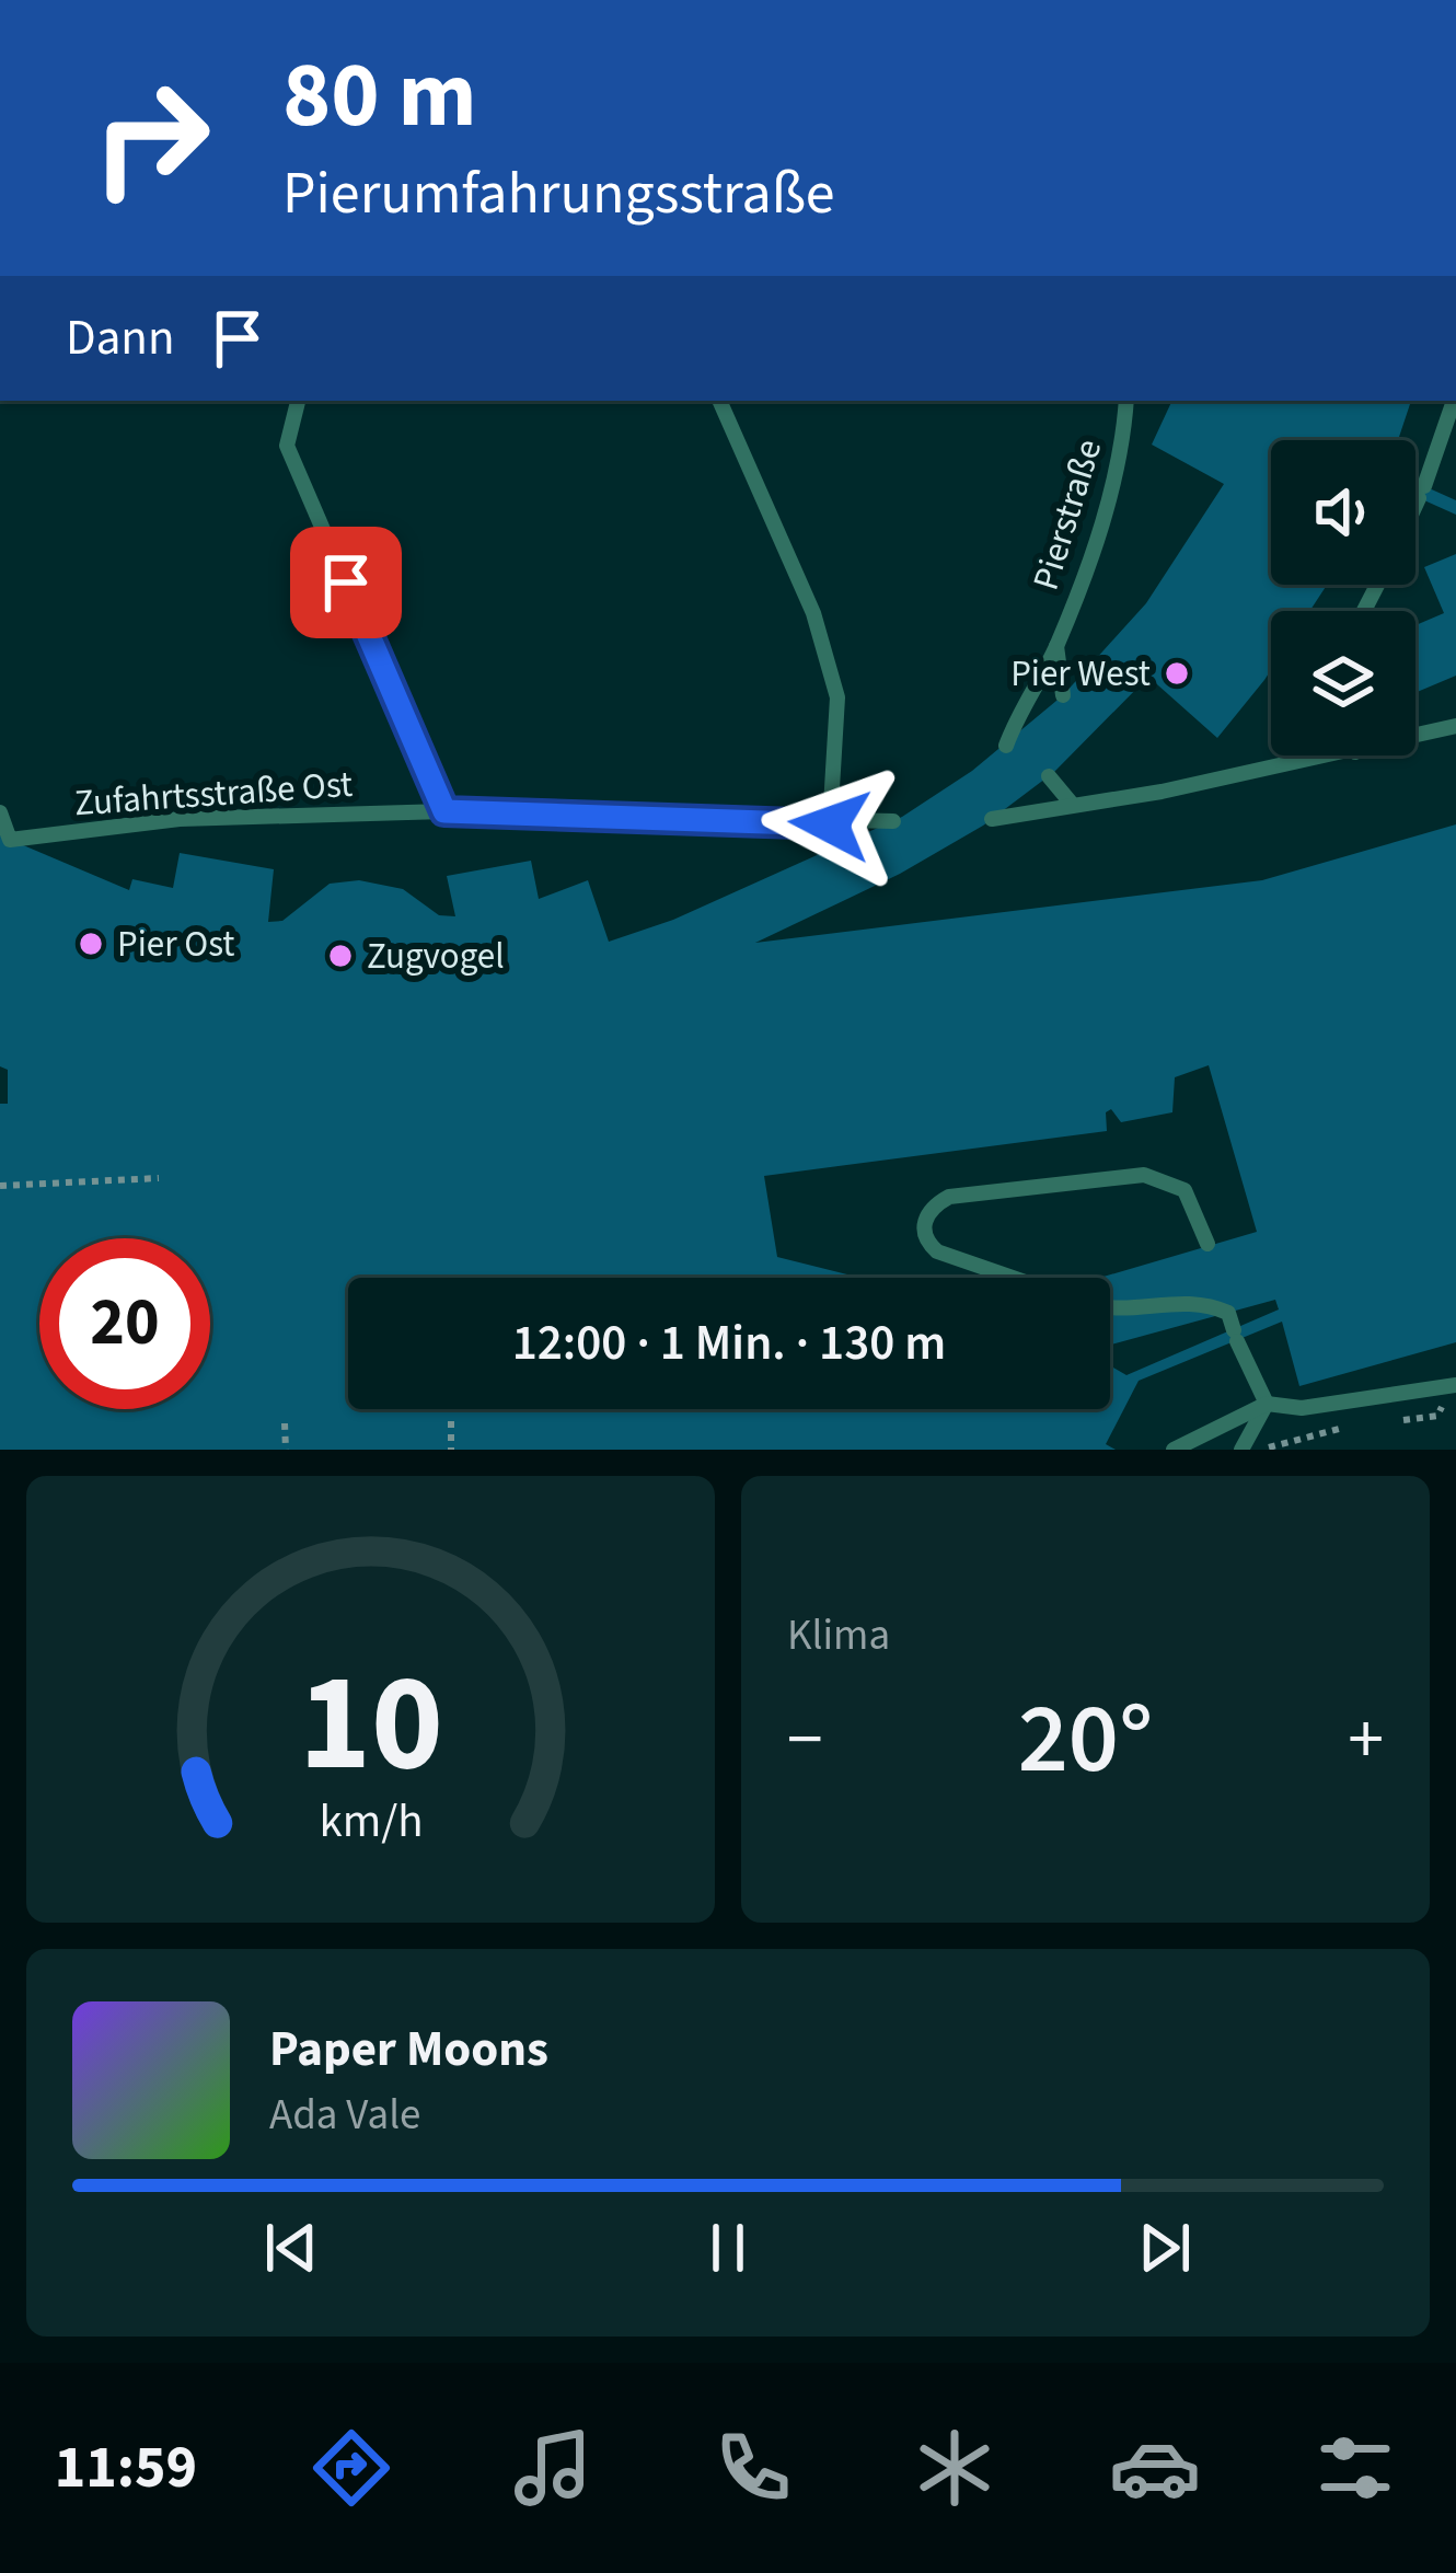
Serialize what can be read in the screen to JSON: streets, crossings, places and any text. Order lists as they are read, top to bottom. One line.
{"streets":{"lane":["Pierstraße","Zufahrtsstraße Ost"]},"places":["Pier West","Pier Ost","Zugvogel"],"page":{"turn":["80 m","Pierumfahrungsstraße"],"then":"Dann","limit":"20","trip":"12:00 · 1 Min. · 130 m","tile":"Klima","heat":["−","20°","+"],"song":["Paper Moons","Ada Vale"],"tabs":"11:59","gauge":["10","km/h"]}}
